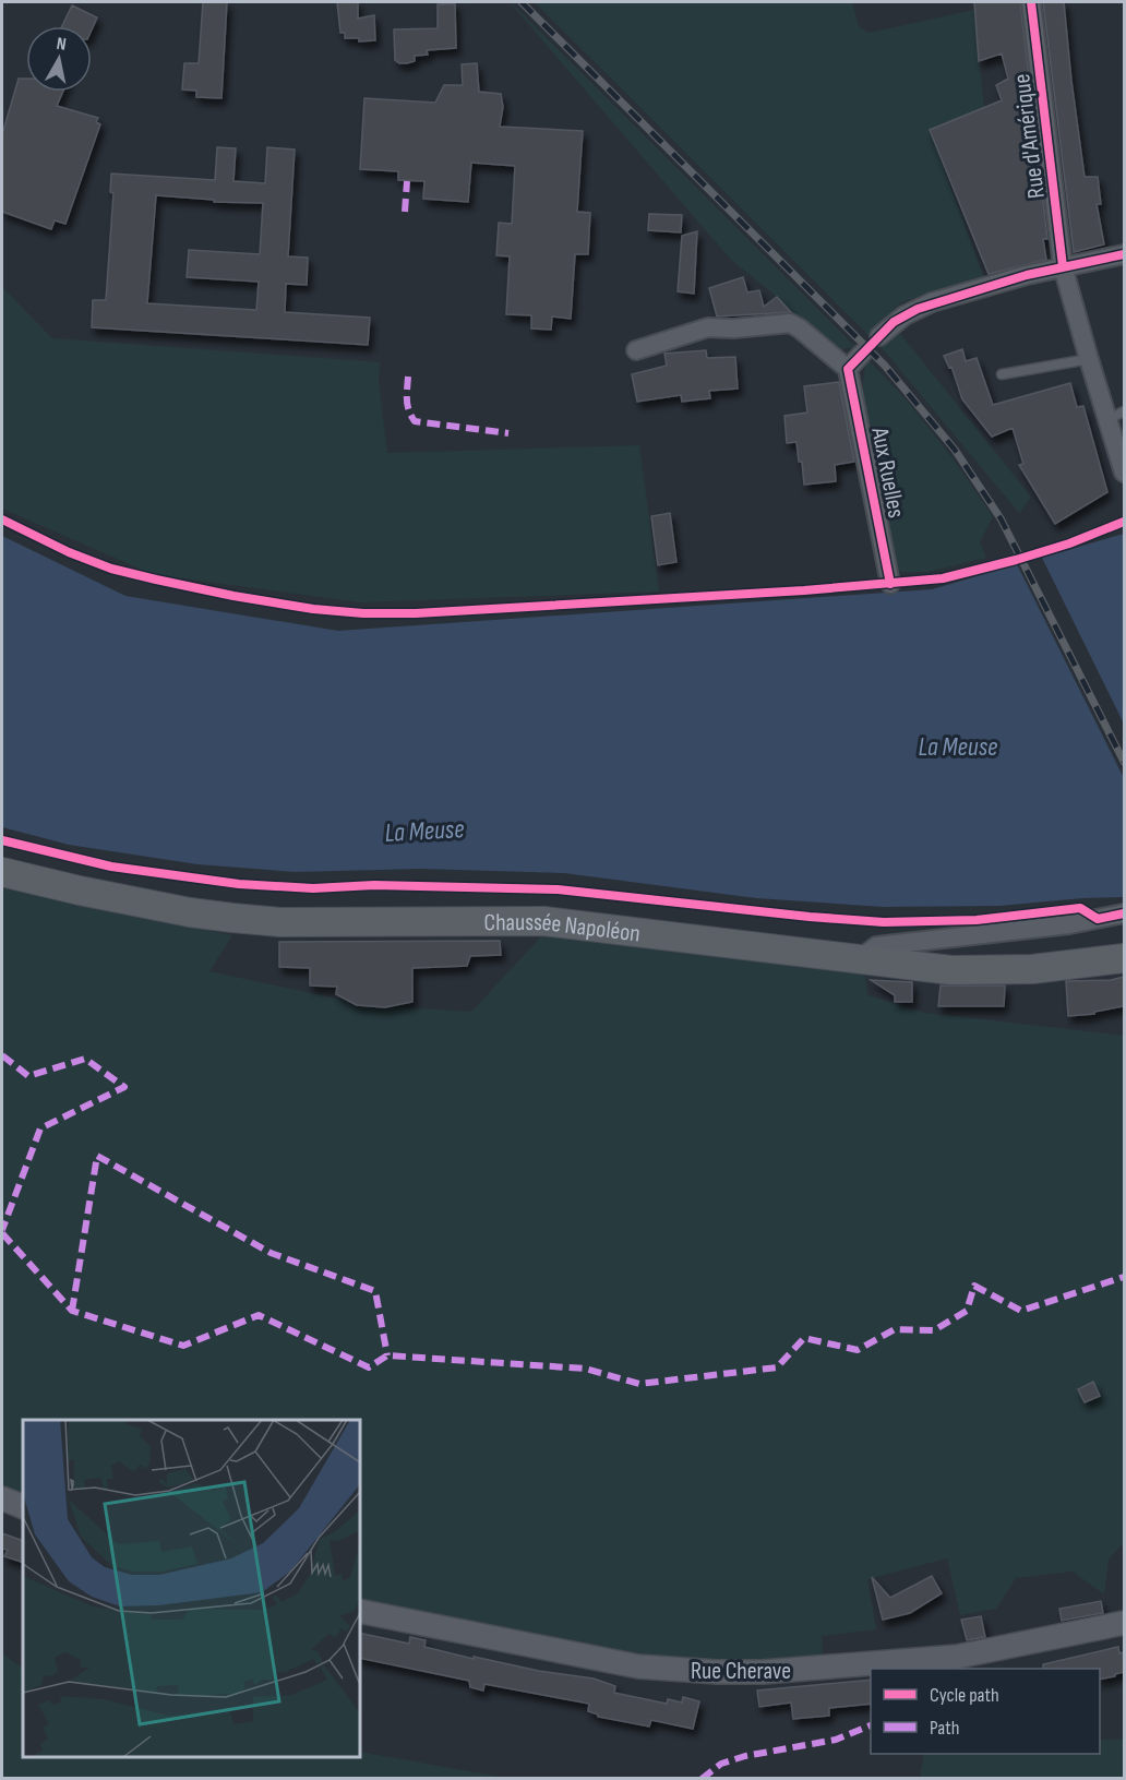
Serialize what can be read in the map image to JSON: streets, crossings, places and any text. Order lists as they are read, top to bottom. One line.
{"streets":{"main road":["Chaussée Napoléon"],"street":["Rue d'Amérique","Aux Ruelles","Rue Cherave"]},"water":["La Meuse"],"legend":["Cycle path","Path"],"north":"top"}
